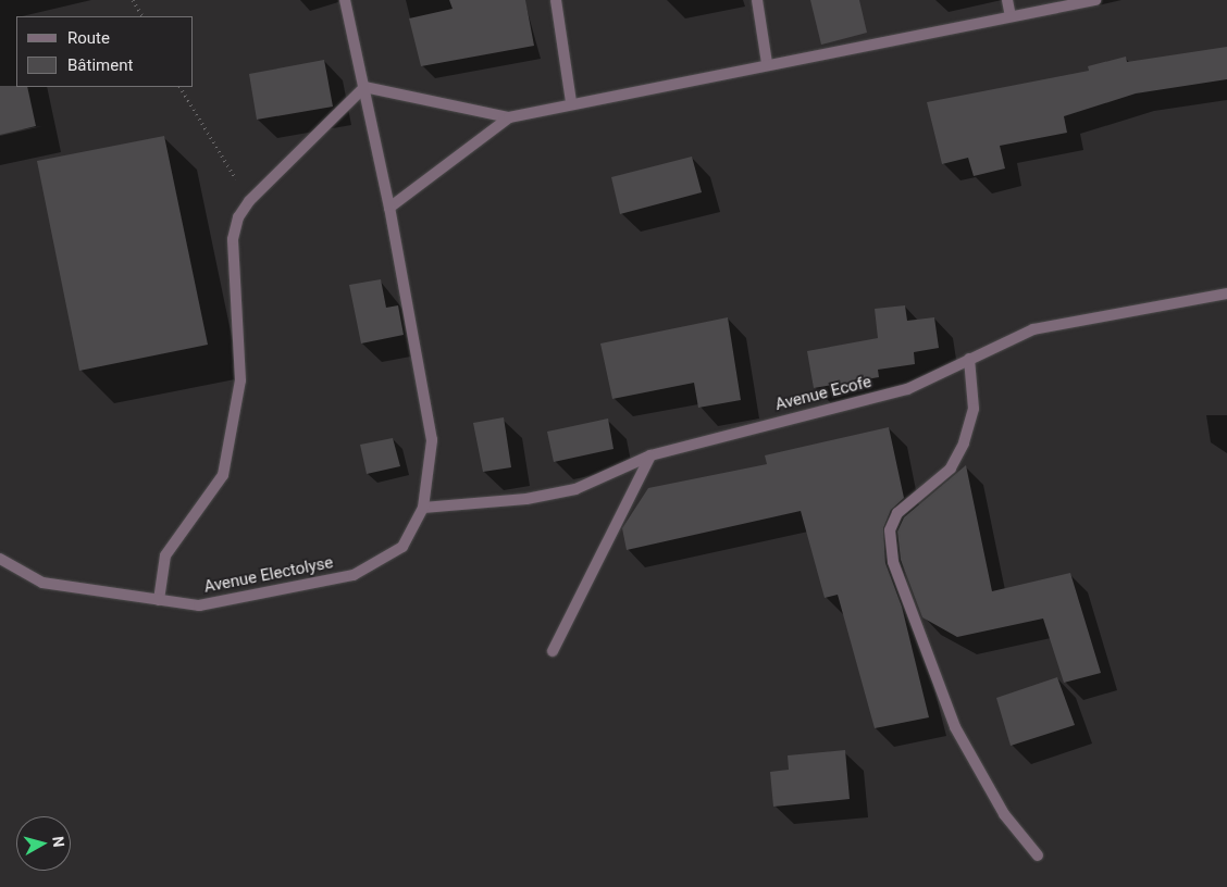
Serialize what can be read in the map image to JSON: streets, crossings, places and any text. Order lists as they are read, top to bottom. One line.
{"streets":{"street":["Avenue Ecofe","Avenue Electolyse"]},"crossings":[["Avenue Ecofe","Avenue Electolyse"]],"legend":["Route","Bâtiment"],"north":"right"}
